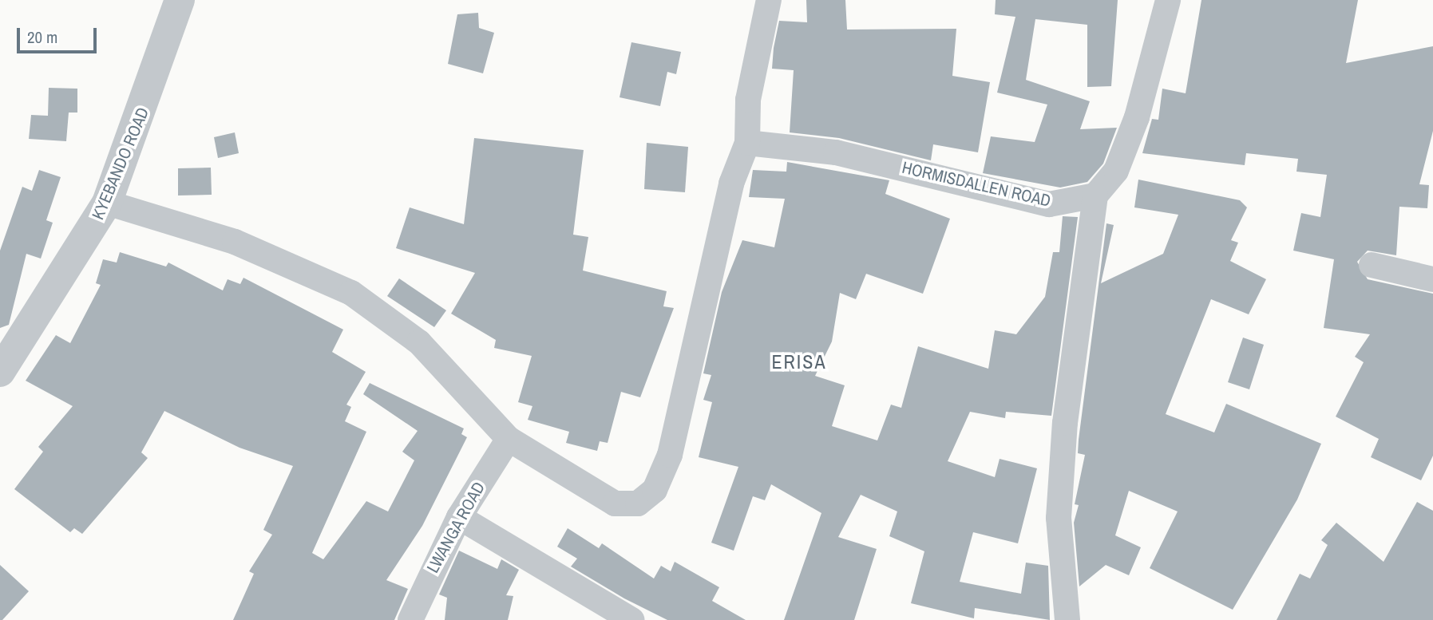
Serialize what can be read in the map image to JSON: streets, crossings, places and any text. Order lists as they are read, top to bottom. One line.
{"streets":{"street":["KYEBANDO ROAD","HORMISDALLEN ROAD","LWANGA ROAD"]},"districts":["ERISA"],"scale_bar":"20 m"}
